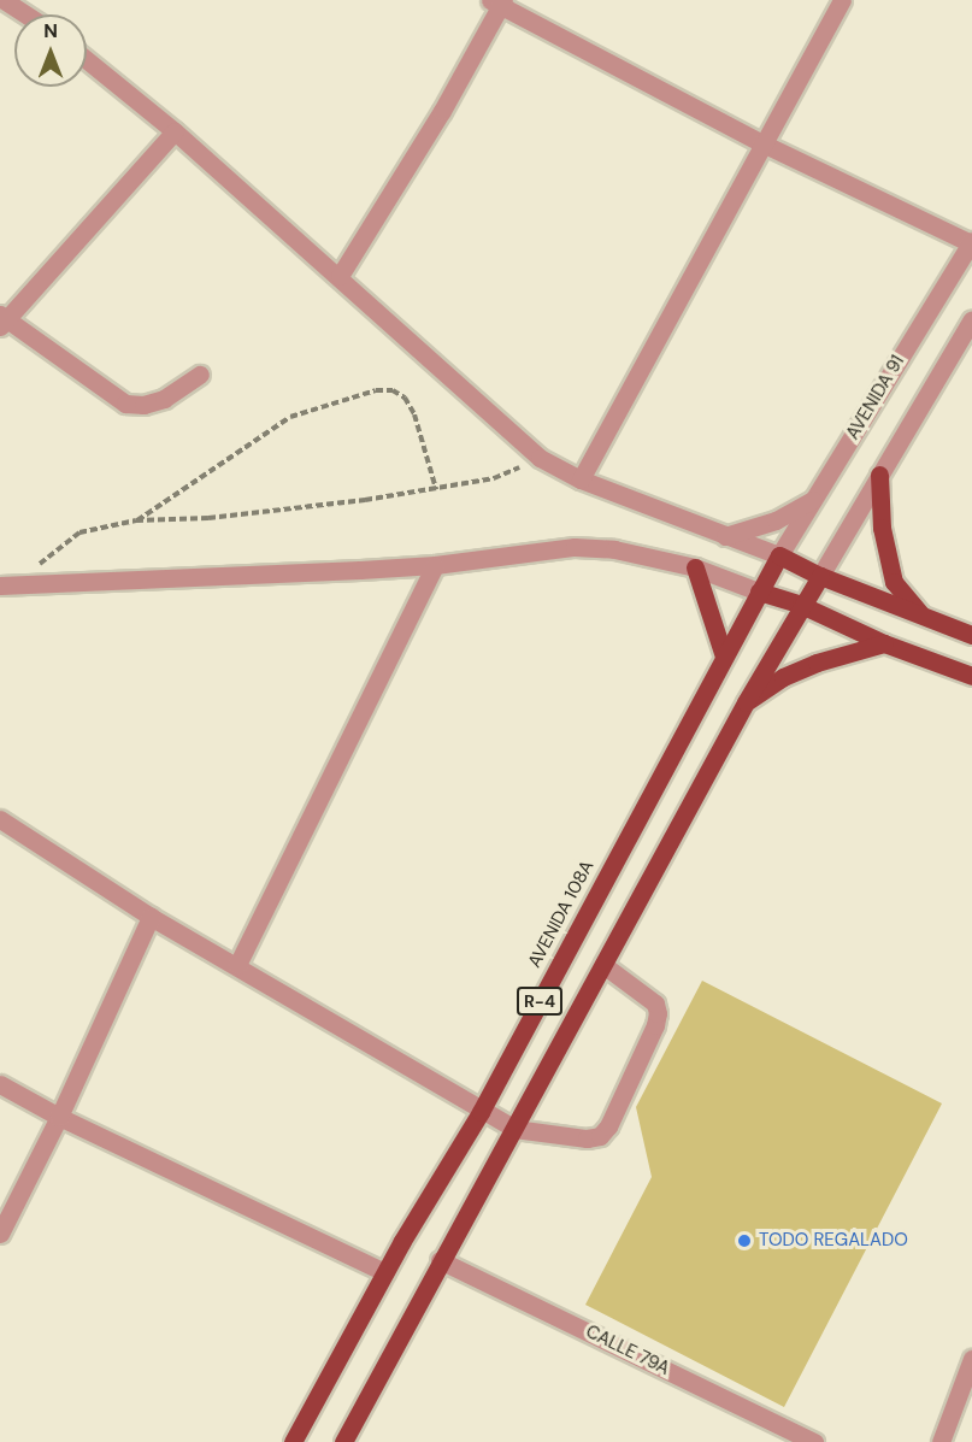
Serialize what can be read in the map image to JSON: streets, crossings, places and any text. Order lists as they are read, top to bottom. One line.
{"streets":{"main road":["AVENIDA 108A","R-4"],"street":["AVENIDA 91","CALLE 79A"]},"crossings":[["AVENIDA 91","AVENIDA 108A"],["R-4","CALLE 79A"]],"places":["TODO REGALADO"],"north":"top"}
